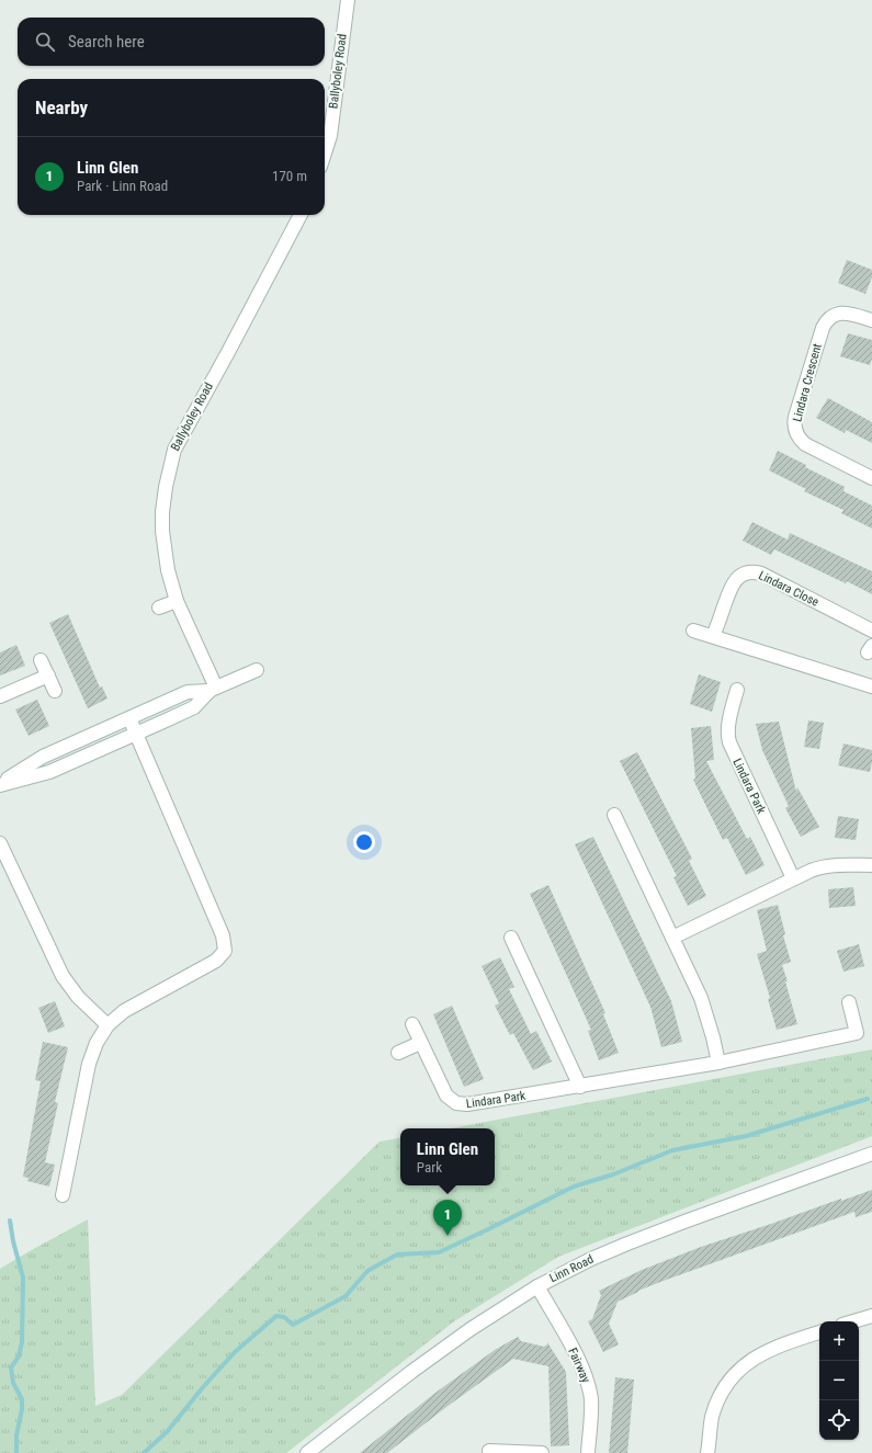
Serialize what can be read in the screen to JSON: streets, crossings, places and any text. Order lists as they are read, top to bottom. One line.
{"streets":{"street":["Ballyboley Road","Lindara Crescent","Lindara Close","Lindara Park","Linn Road","Fairway"]},"crossings":[["Linn Road","Fairway"]],"page":{"search":"Search here","heading":"Nearby","list":[{"mark":"1","name":"Linn Glen","note":"Park · Linn Road","value":"170 m"}],"popup":["Linn Glen","Park"],"pins":"1","map_buttons":["+","−"]}}
